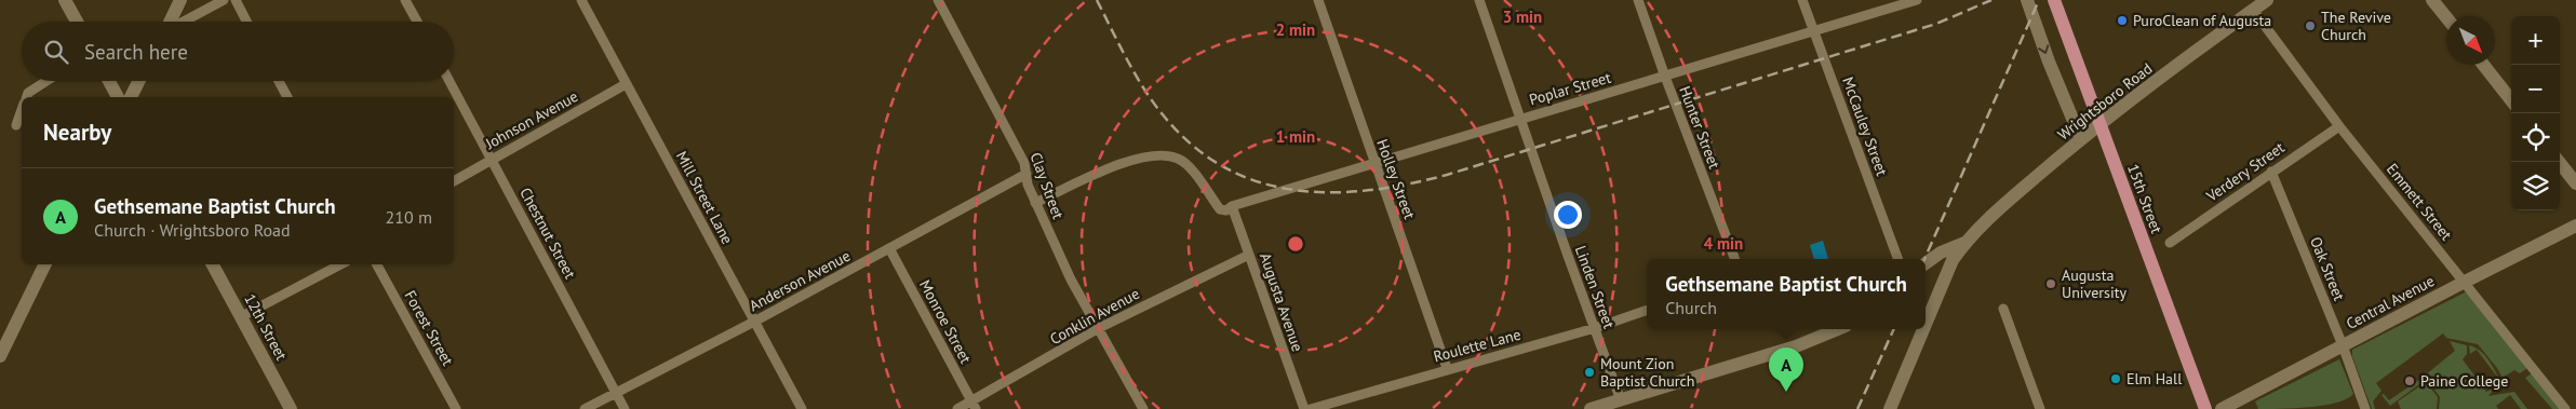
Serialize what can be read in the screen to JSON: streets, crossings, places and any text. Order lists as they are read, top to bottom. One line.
{"streets":{"main road":["Wrightsboro Road","15th Street","Central Avenue","12th Street"],"street":["Poplar Street","Johnson Avenue","McCauley Street","Hunter Street","Verdery Street","Holley Street","Clay Street","Mill Street Lane","Emmett Street","Chestnut Street","Oak Street","Anderson Avenue","Linden Street","Augusta Avenue","Conklin Avenue","Monroe Street","Forest Street","Roulette Lane"]},"crossings":[["Poplar Street","McCauley Street"],["Poplar Street","Hunter Street"],["Poplar Street","Holley Street"],["Poplar Street","Linden Street"],["Poplar Street","Augusta Avenue"],["Wrightsboro Road","Emmett Street"],["Johnson Avenue","Mill Street Lane"],["Johnson Avenue","Chestnut Street"],["Verdery Street","Emmett Street"],["Verdery Street","Oak Street"],["Holley Street","Roulette Lane"],["Clay Street","Anderson Avenue"],["Clay Street","Conklin Avenue"],["Mill Street Lane","Anderson Avenue"],["Emmett Street","Central Avenue"],["Chestnut Street","Anderson Avenue"],["Oak Street","Central Avenue"],["Anderson Avenue","Monroe Street"],["Linden Street","Roulette Lane"],["Augusta Avenue","Conklin Avenue"],["Conklin Avenue","Monroe Street"]],"places":["PuroClean of Augusta","The Revive Church","Augusta University","Mount Zion Baptist Church","Elm Hall","Paine College"],"north":"bottom right","page":{"map_buttons":["+","−"],"search":"Search here","heading":"Nearby","list":[{"mark":"A","name":"Gethsemane Baptist Church","note":"Church · Wrightsboro Road","value":"210 m"}],"popup":["Gethsemane Baptist Church","Church"],"pins":"A"},"rings":["3 min","2 min","1 min","4 min"]}
